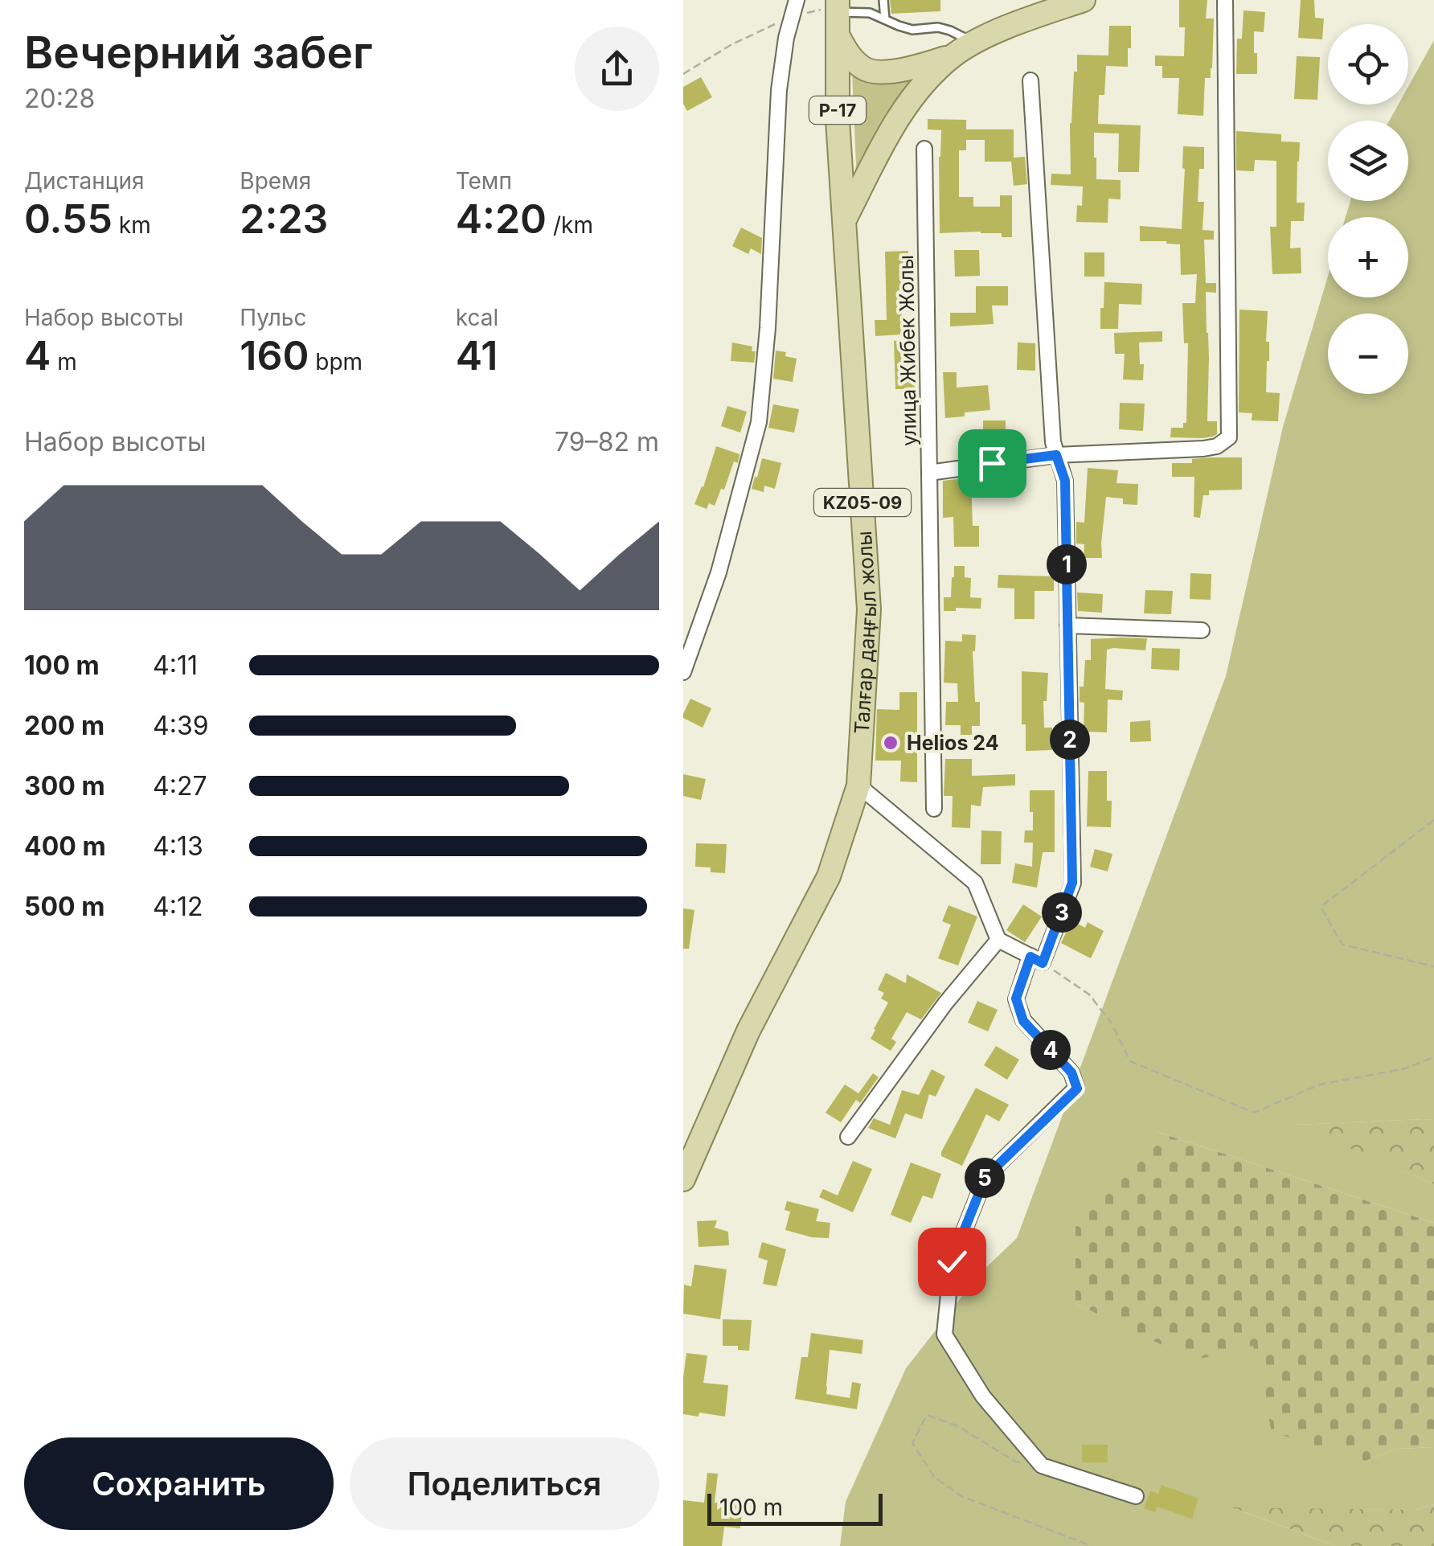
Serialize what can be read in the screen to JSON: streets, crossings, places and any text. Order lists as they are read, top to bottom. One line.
{"streets":{"main road":["P-17","KZ05-09","Талғар даңғыл жолы"],"street":["улица Жибек Жолы"]},"places":["Helios 24"],"scale_bar":"100 m","page":{"heading":["Вечерний забег","20:28"],"map_buttons":["+","−"],"stats":[["Дистанция","0.55 km"],["Время","2:23"],["Темп","4:20 /km"],["Набор высоты","4 m"],["Пульс","160 bpm"],["kcal","41"]],"chart":["Набор высоты","79–82 m"],"pins":["1","2","3","4","5"],"list":[{"name":"100 m","note":"4:11"},{"name":"200 m","note":"4:39"},{"name":"300 m","note":"4:27"},{"name":"400 m","note":"4:13"},{"name":"500 m","note":"4:12"}],"buttons":["Сохранить","Поделиться"],"scale":"100 m"}}
